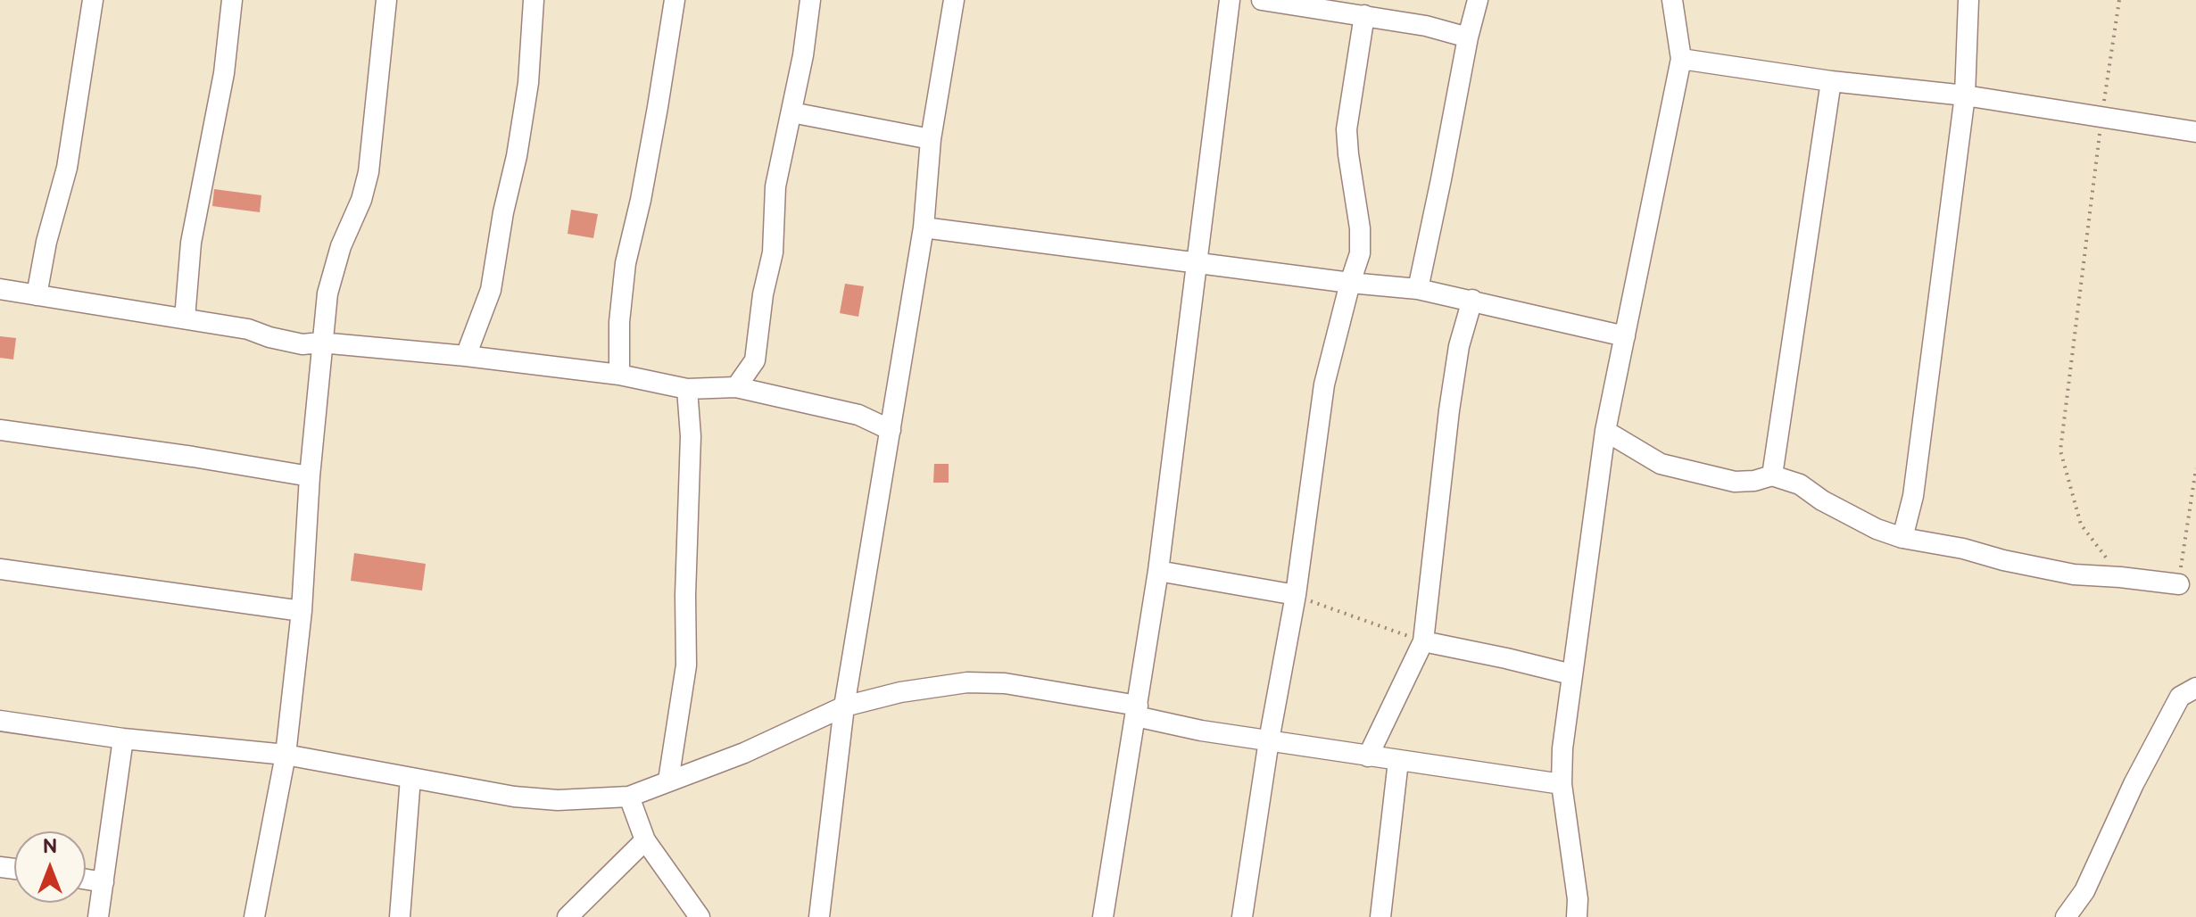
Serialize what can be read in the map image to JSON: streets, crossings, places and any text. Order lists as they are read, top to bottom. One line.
{"north":"top"}
